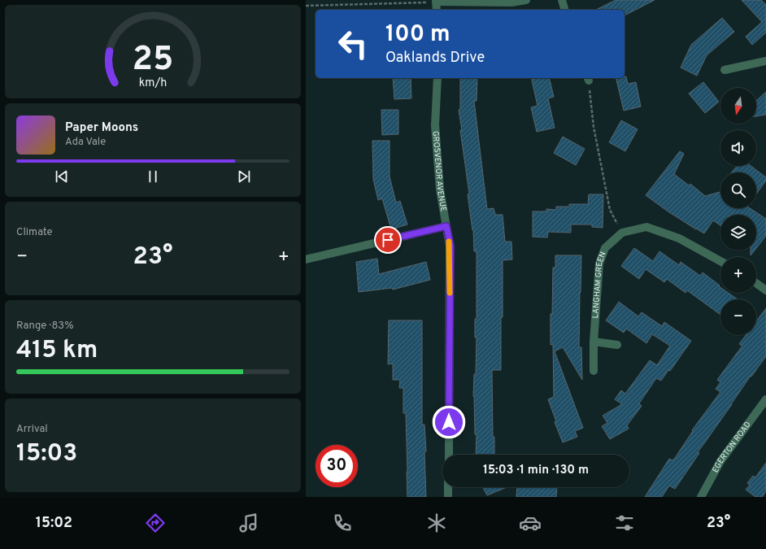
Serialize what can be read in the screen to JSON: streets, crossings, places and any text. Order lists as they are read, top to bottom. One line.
{"streets":{"street":["GROSVENOR AVENUE","LANGHAM GREEN","EGERTON ROAD"]},"north":"bottom","page":{"turn":["100 m","Oaklands Drive"],"map_buttons":["+","−"],"song":["Paper Moons","Ada Vale"],"tile":["Climate",["Range · 83%","415 km"],["Arrival","15:03"]],"heat":["−","23°","+"],"limit":"30","trip":"15:03 · 1 min · 130 m","tabs":["15:02","23°"],"gauge":["25","km/h"]}}
